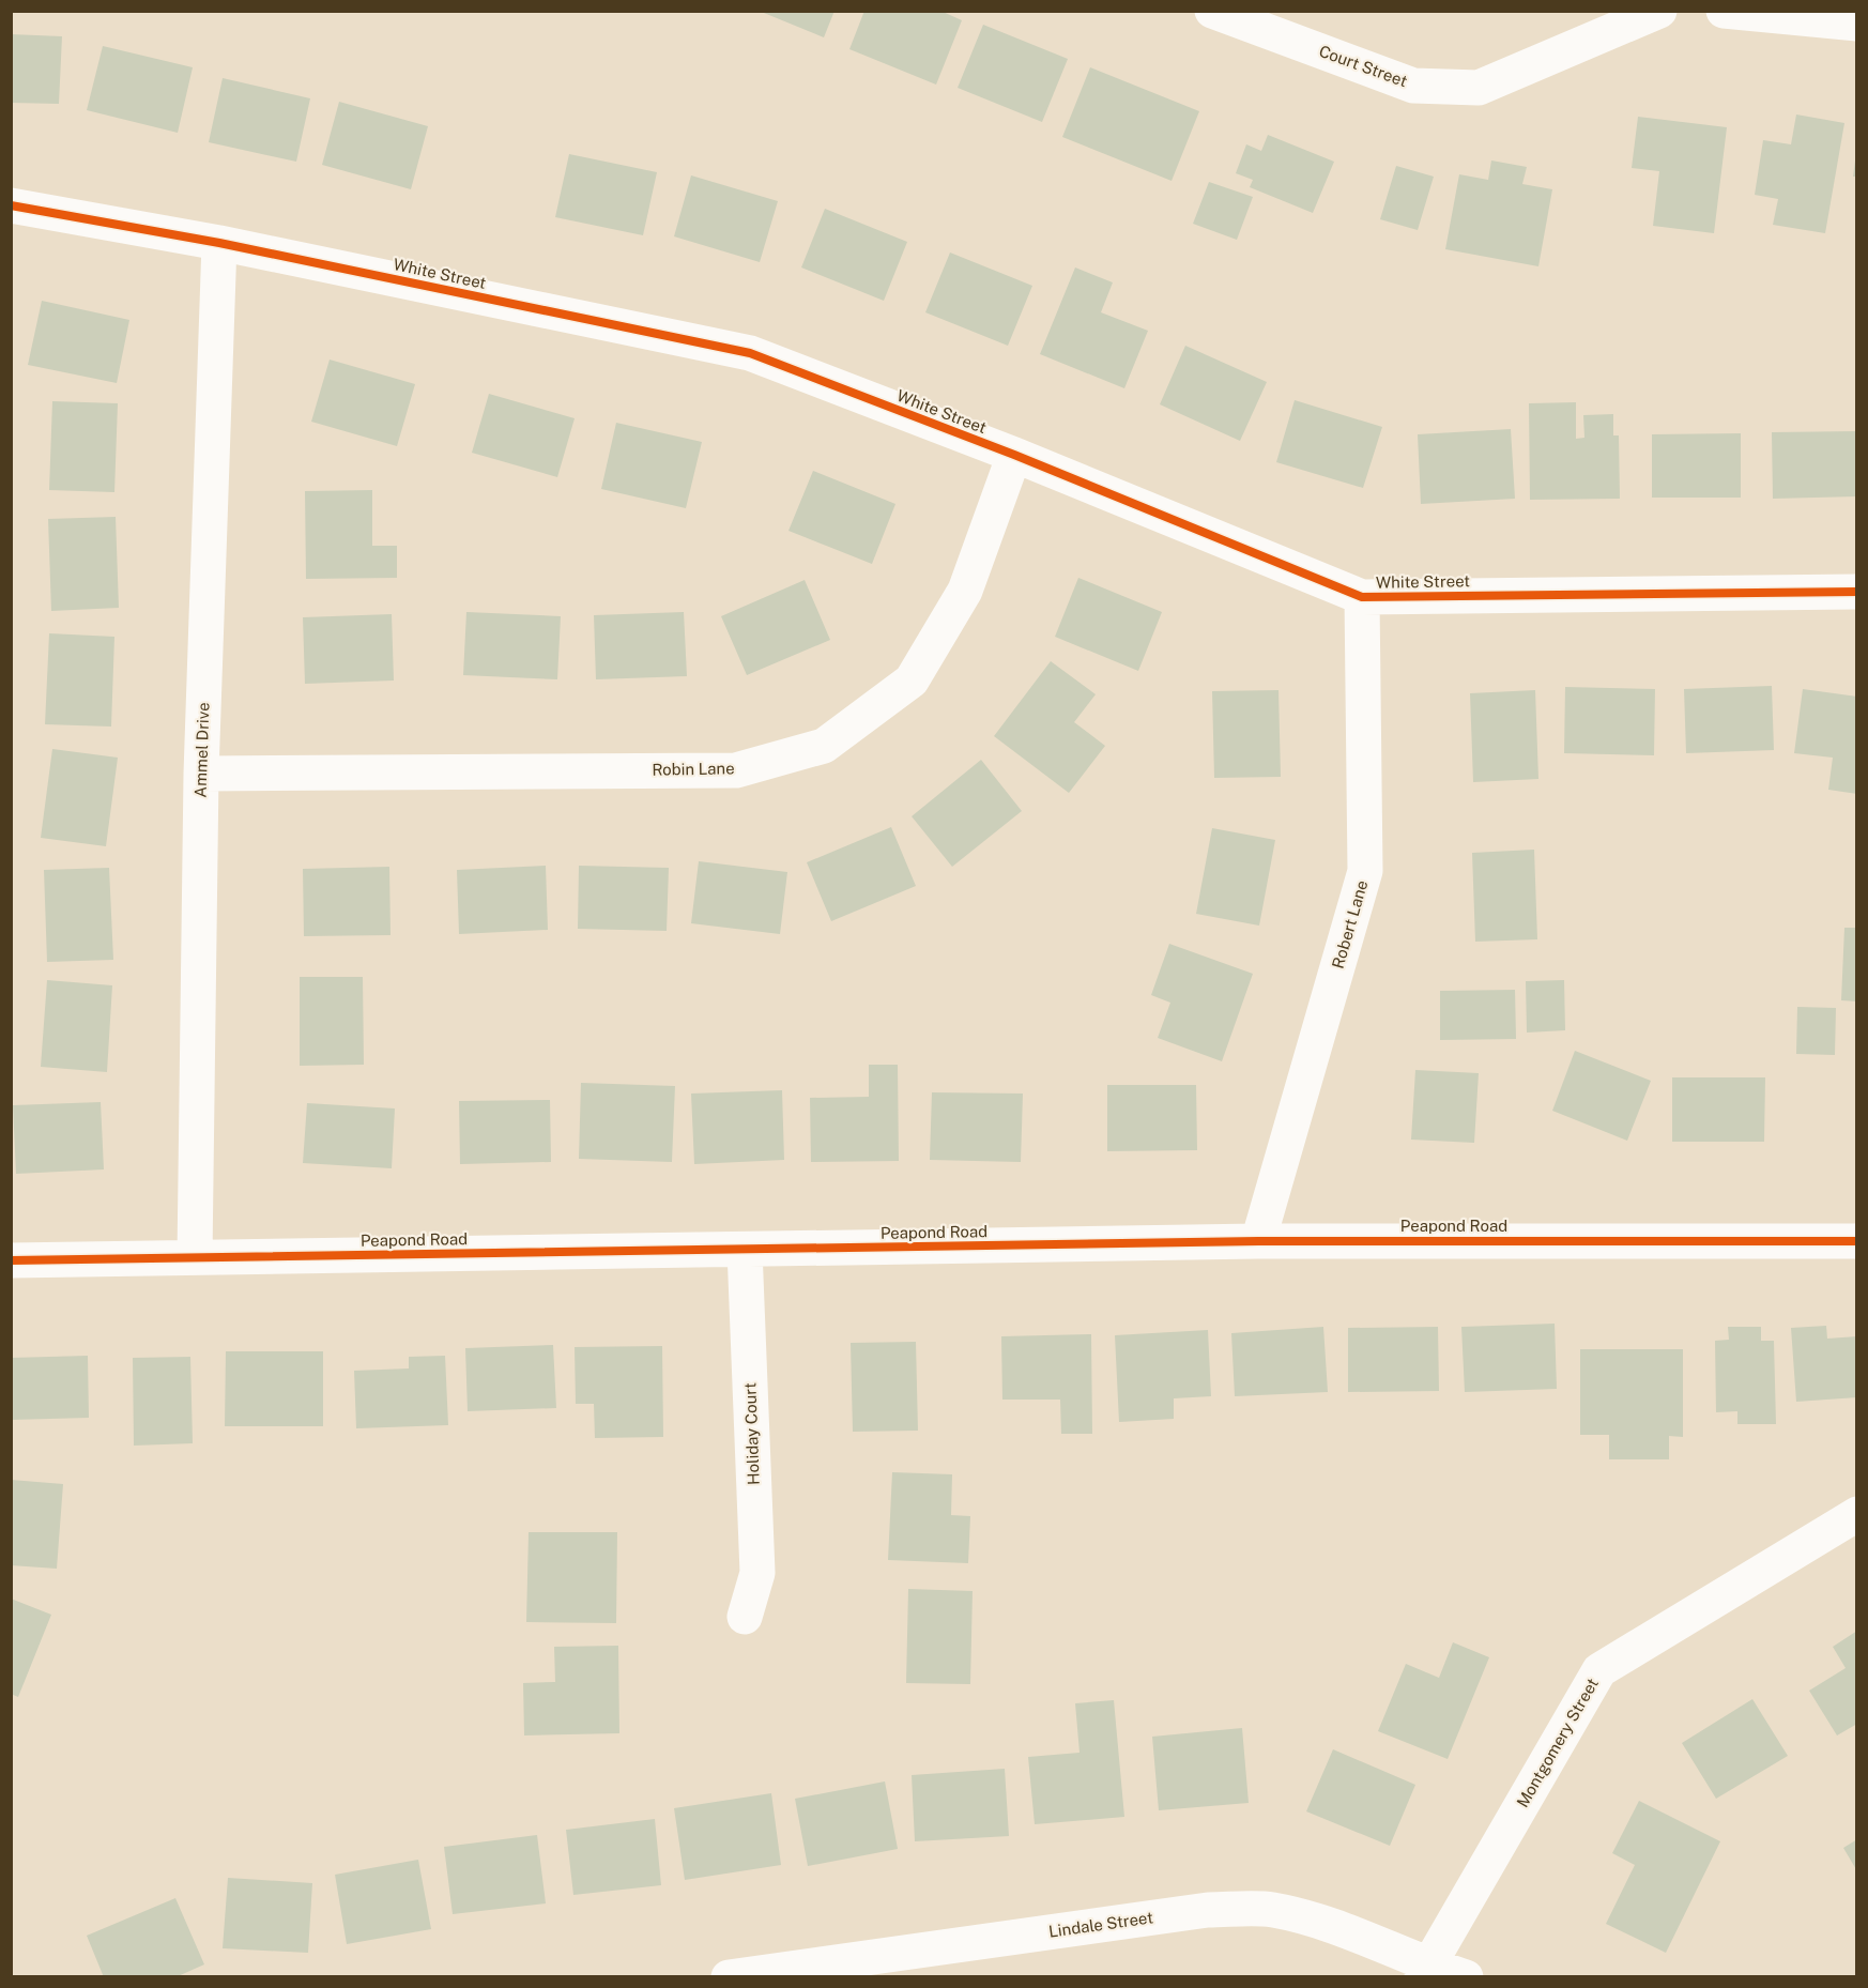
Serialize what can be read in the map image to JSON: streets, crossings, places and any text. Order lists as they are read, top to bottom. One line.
{"streets":{"street":["Court Street","White Street","Ammel Drive","Robin Lane","Robert Lane","Peapond Road","Holiday Court","Montgomery Street","Lindale Street"]},"crossings":[["White Street","Ammel Drive"],["White Street","Robin Lane"],["White Street","Robert Lane"],["Ammel Drive","Robin Lane"],["Ammel Drive","Peapond Road"],["Robert Lane","Peapond Road"],["Peapond Road","Holiday Court"],["Montgomery Street","Lindale Street"]]}
